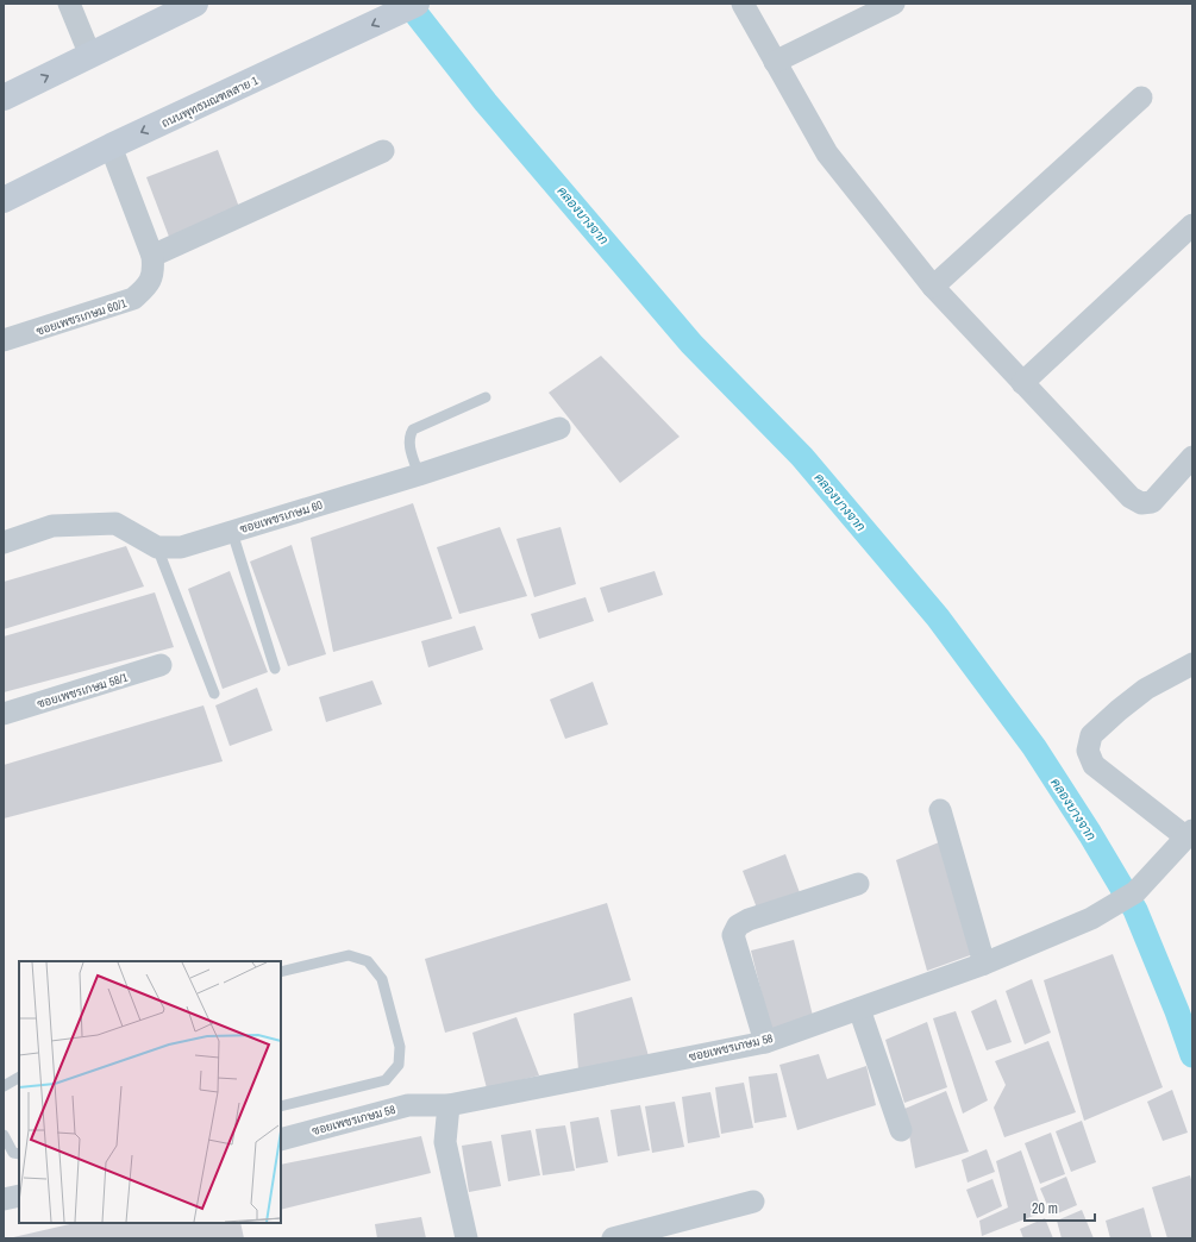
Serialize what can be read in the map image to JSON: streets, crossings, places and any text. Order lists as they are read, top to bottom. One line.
{"streets":{"main road":["ถนนพุทธมณฑลสาย 1"],"street":["ซอยเพชรเกษม 60/1","ซอยเพชรเกษม 60","ซอยเพชรเกษม 58/1","ซอยเพชรเกษม 58"]},"crossings":[["ถนนพุทธมณฑลสาย 1","ซอยเพชรเกษม 60/1"]],"water":["คลองบางจาก"],"scale_bar":"20 m"}
